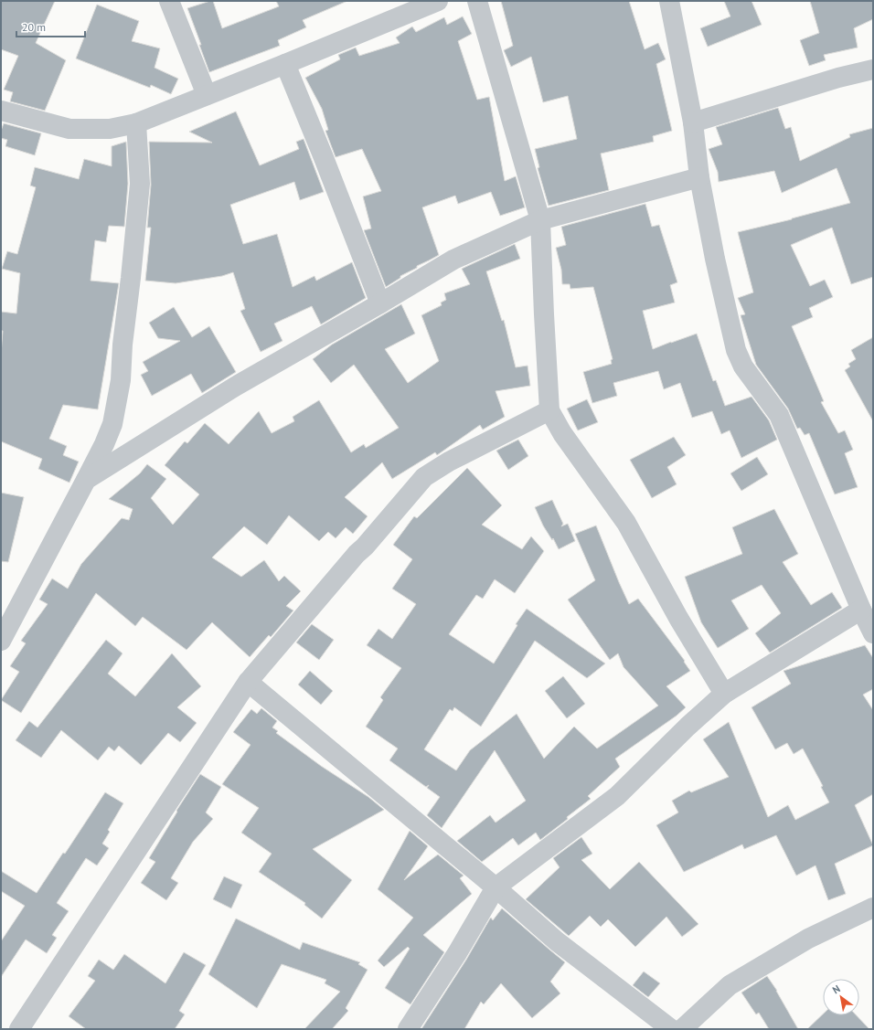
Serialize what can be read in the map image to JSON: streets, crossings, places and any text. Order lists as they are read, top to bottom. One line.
{"scale_bar":"20 m","north":"top left"}
